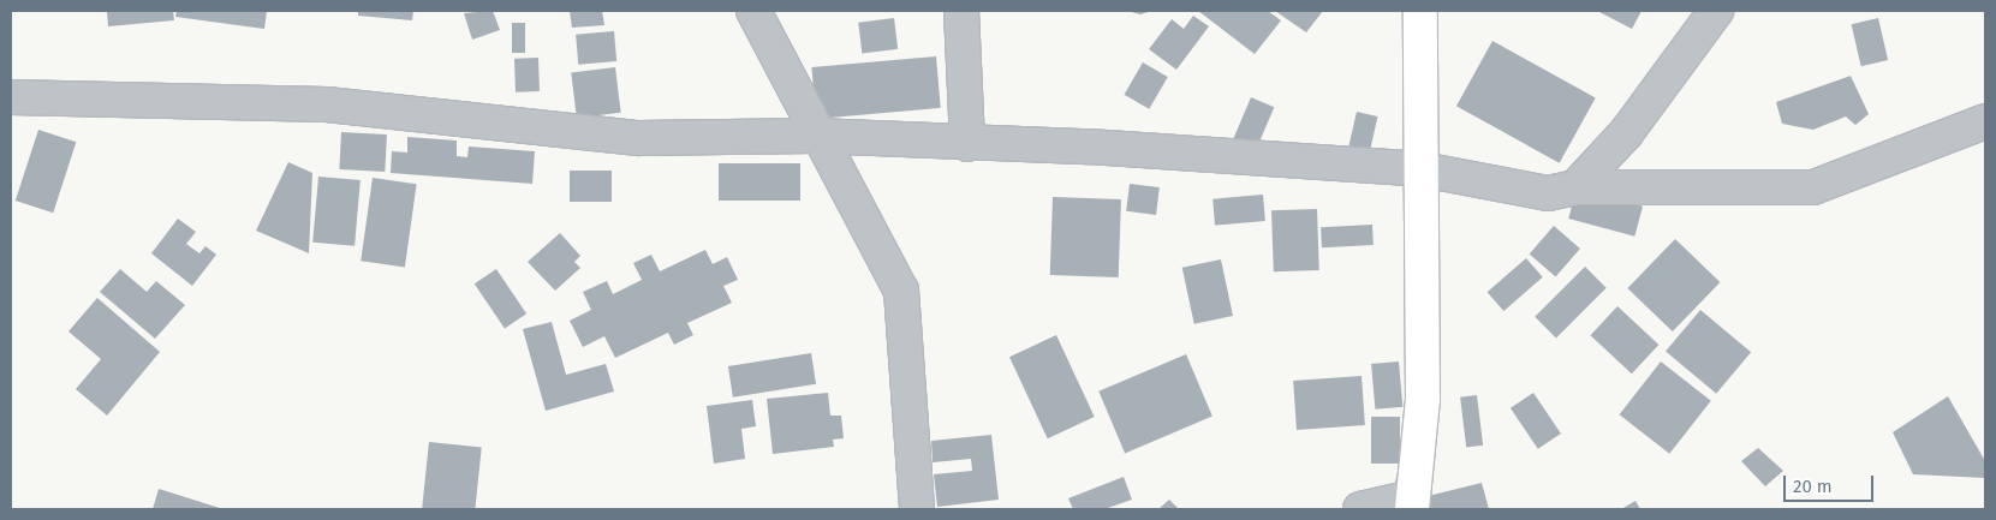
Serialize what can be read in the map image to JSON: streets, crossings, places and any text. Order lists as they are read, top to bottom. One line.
{"scale_bar":"20 m"}
